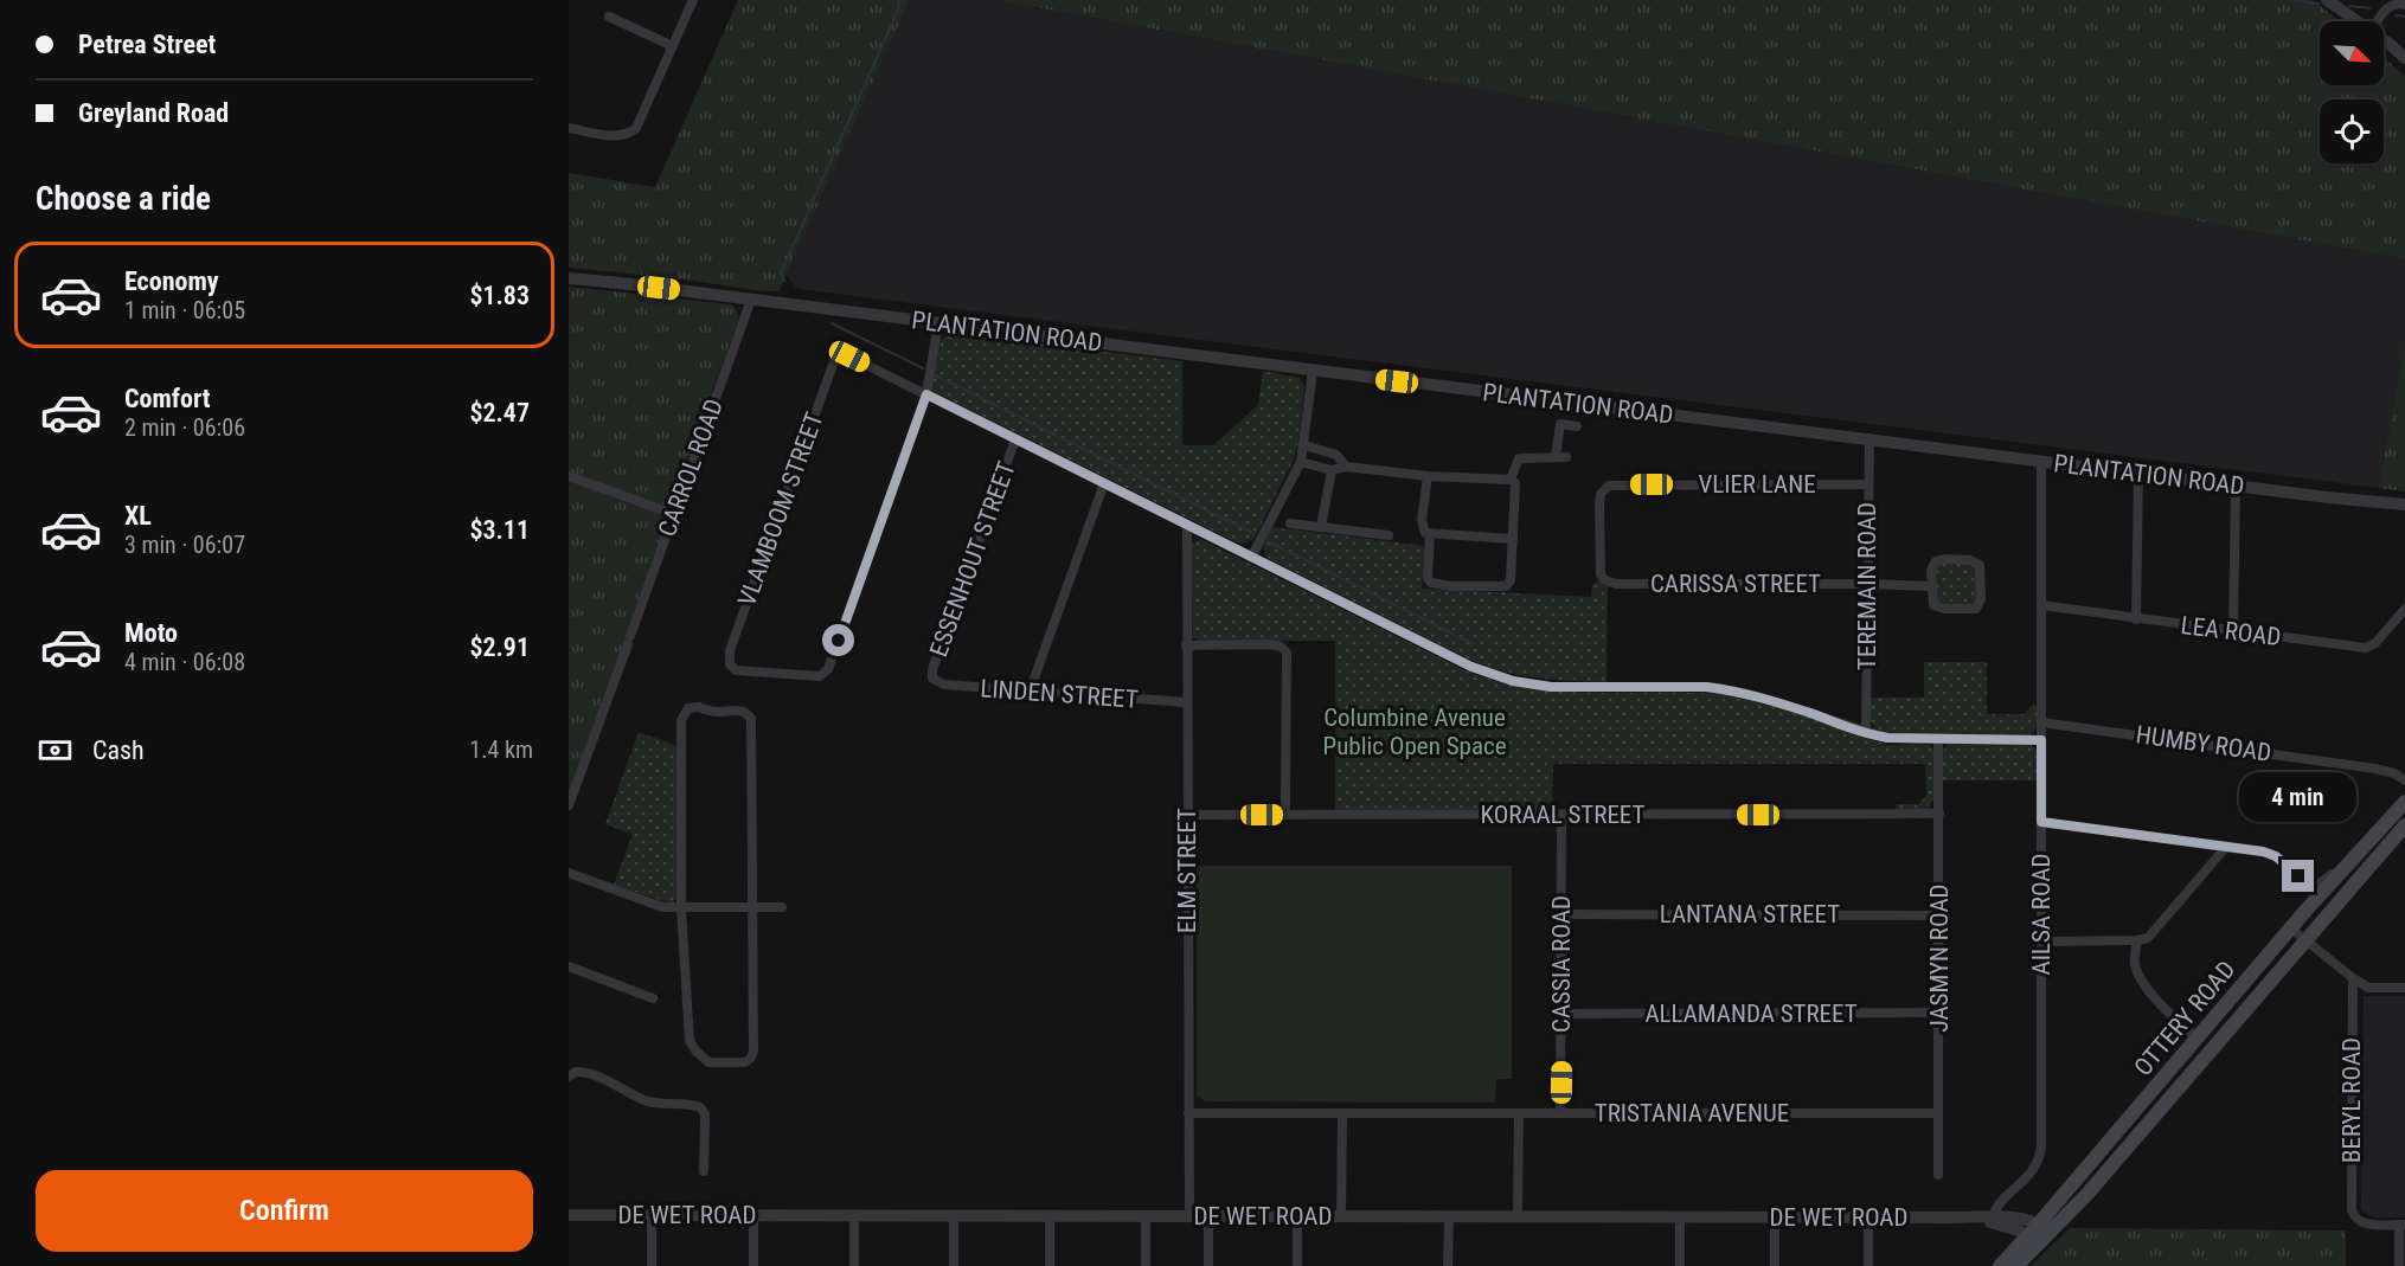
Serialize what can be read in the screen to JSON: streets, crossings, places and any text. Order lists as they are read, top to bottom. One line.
{"streets":{"main road":["OTTERY ROAD"],"street":["PLANTATION ROAD","CARROL ROAD","VLIER LANE","VLAMBOOM STREET","ESSENHOUT STREET","CARISSA STREET","TEREMAIN ROAD","LEA ROAD","LINDEN STREET","HUMBY ROAD","KORAAL STREET","ELM STREET","LANTANA STREET","AILSA ROAD","JASMYN ROAD","CASSIA ROAD","ALLAMANDA STREET","BERYL ROAD","TRISTANIA AVENUE","DE WET ROAD"]},"crossings":[["PLANTATION ROAD","CARROL ROAD"],["PLANTATION ROAD","TEREMAIN ROAD"],["PLANTATION ROAD","AILSA ROAD"],["VLIER LANE","CARISSA STREET"],["VLIER LANE","TEREMAIN ROAD"],["ESSENHOUT STREET","LINDEN STREET"],["CARISSA STREET","TEREMAIN ROAD"],["LEA ROAD","AILSA ROAD"],["LINDEN STREET","ELM STREET"],["HUMBY ROAD","AILSA ROAD"],["KORAAL STREET","ELM STREET"],["KORAAL STREET","JASMYN ROAD"],["KORAAL STREET","CASSIA ROAD"],["ELM STREET","TRISTANIA AVENUE"],["ELM STREET","DE WET ROAD"],["LANTANA STREET","JASMYN ROAD"],["LANTANA STREET","CASSIA ROAD"],["AILSA ROAD","DE WET ROAD"],["JASMYN ROAD","ALLAMANDA STREET"],["JASMYN ROAD","TRISTANIA AVENUE"],["CASSIA ROAD","ALLAMANDA STREET"],["CASSIA ROAD","TRISTANIA AVENUE"],["OTTERY ROAD","DE WET ROAD"]],"parks":["Columbine Avenue Public Open Space"],"north":"bottom right","page":{"banner":["Petrea Street","Greyland Road"],"heading":"Choose a ride","list":[{"name":"Economy","note":"1 min · 06:05","value":"$1.83"},{"name":"Comfort","note":"2 min · 06:06","value":"$2.47"},{"name":"XL","note":"3 min · 06:07","value":"$3.11"},{"name":"Moto","note":"4 min · 06:08","value":"$2.91"}],"pay":["Cash","1.4 km"],"bubble":"4 min","buttons":"Confirm"}}
